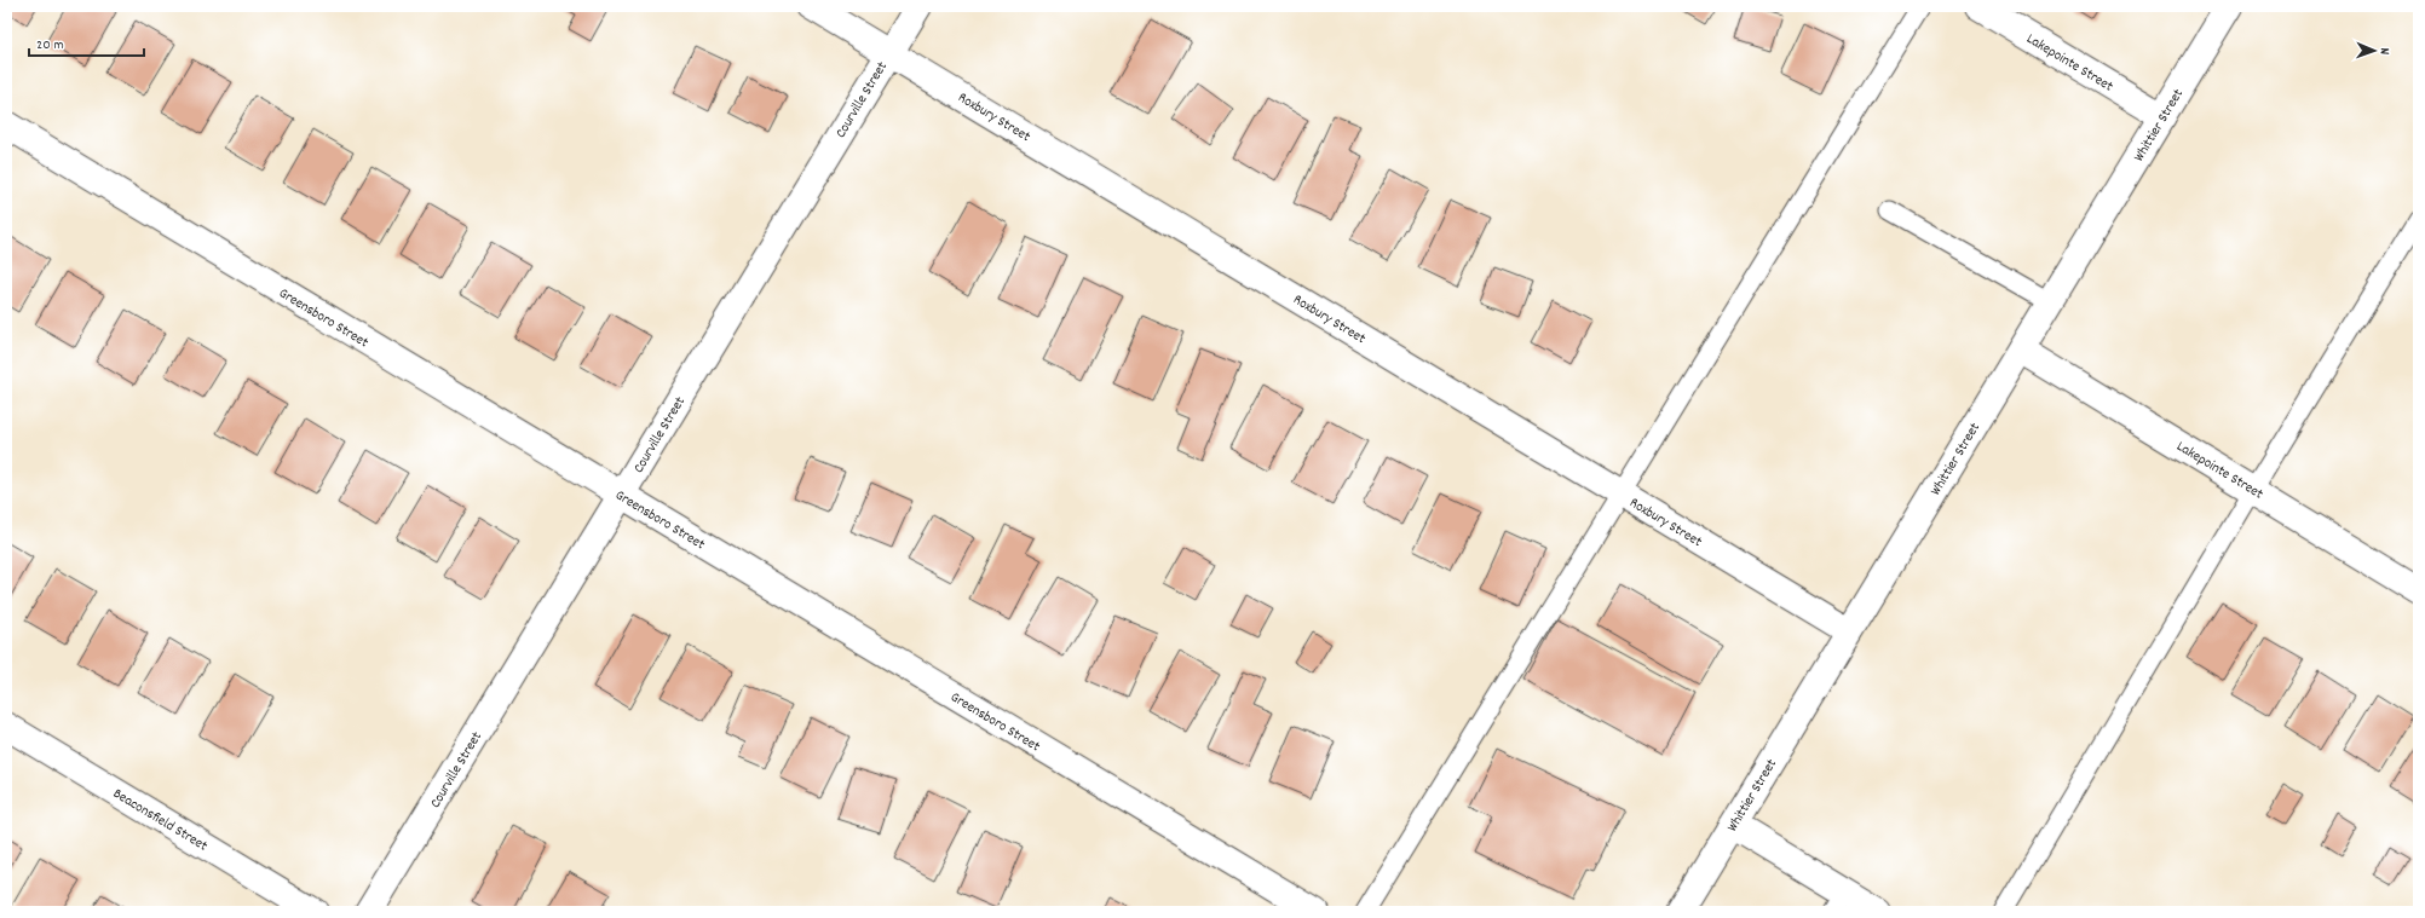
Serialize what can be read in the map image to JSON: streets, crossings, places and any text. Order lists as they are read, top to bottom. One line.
{"streets":{"street":["Lakepointe Street","Courville Street","Roxbury Street","Whittier Street","Greensboro Street","Beaconsfield Street"]},"crossings":[["Lakepointe Street","Whittier Street"],["Courville Street","Roxbury Street"],["Courville Street","Greensboro Street"],["Roxbury Street","Whittier Street"]],"scale_bar":"20 m","north":"right"}
